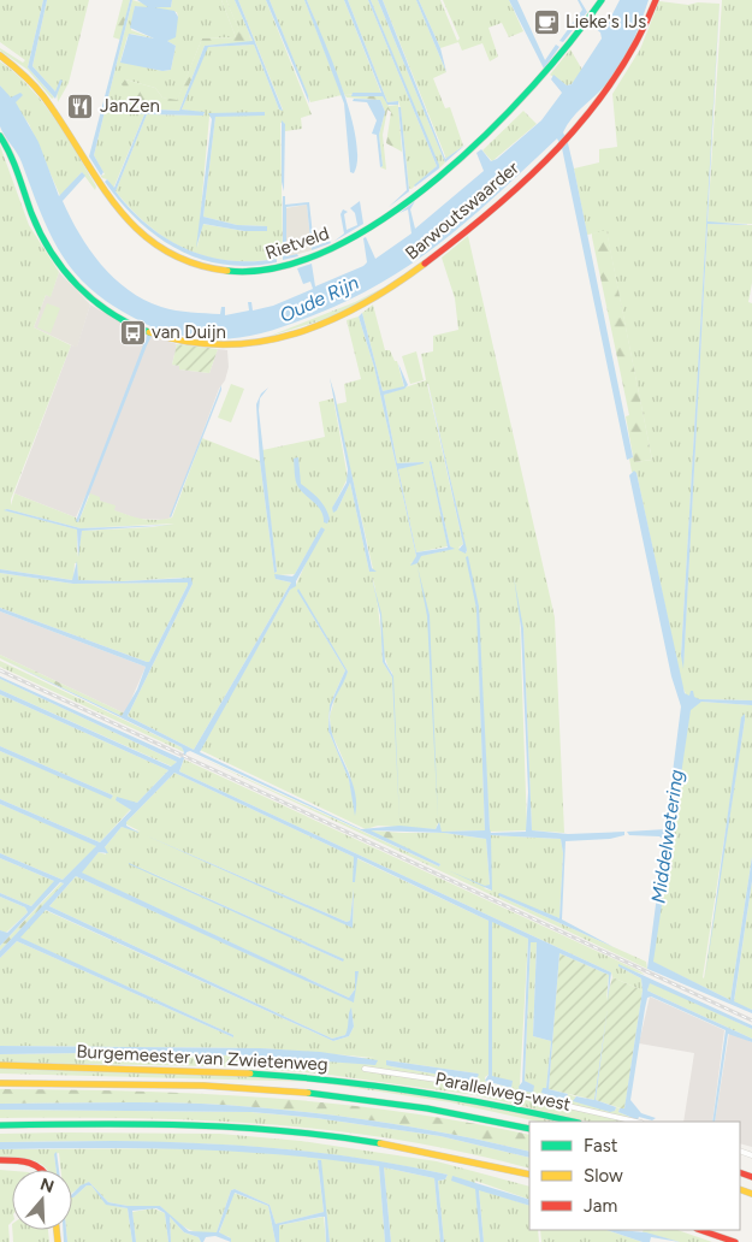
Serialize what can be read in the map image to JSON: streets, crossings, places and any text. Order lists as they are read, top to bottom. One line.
{"streets":{"main road":["Barwoutswaarder","Rietveld","Burgemeester van Zwietenweg"],"street":["Parallelweg-west"]},"water":["Oude Rijn","Middelwetering"],"places":{"cafe":["Lieke's IJs"],"restaurant":["JanZen"],"bus stop":["van Duijn"]},"legend":["Fast","Slow","Jam"],"north":"top"}
